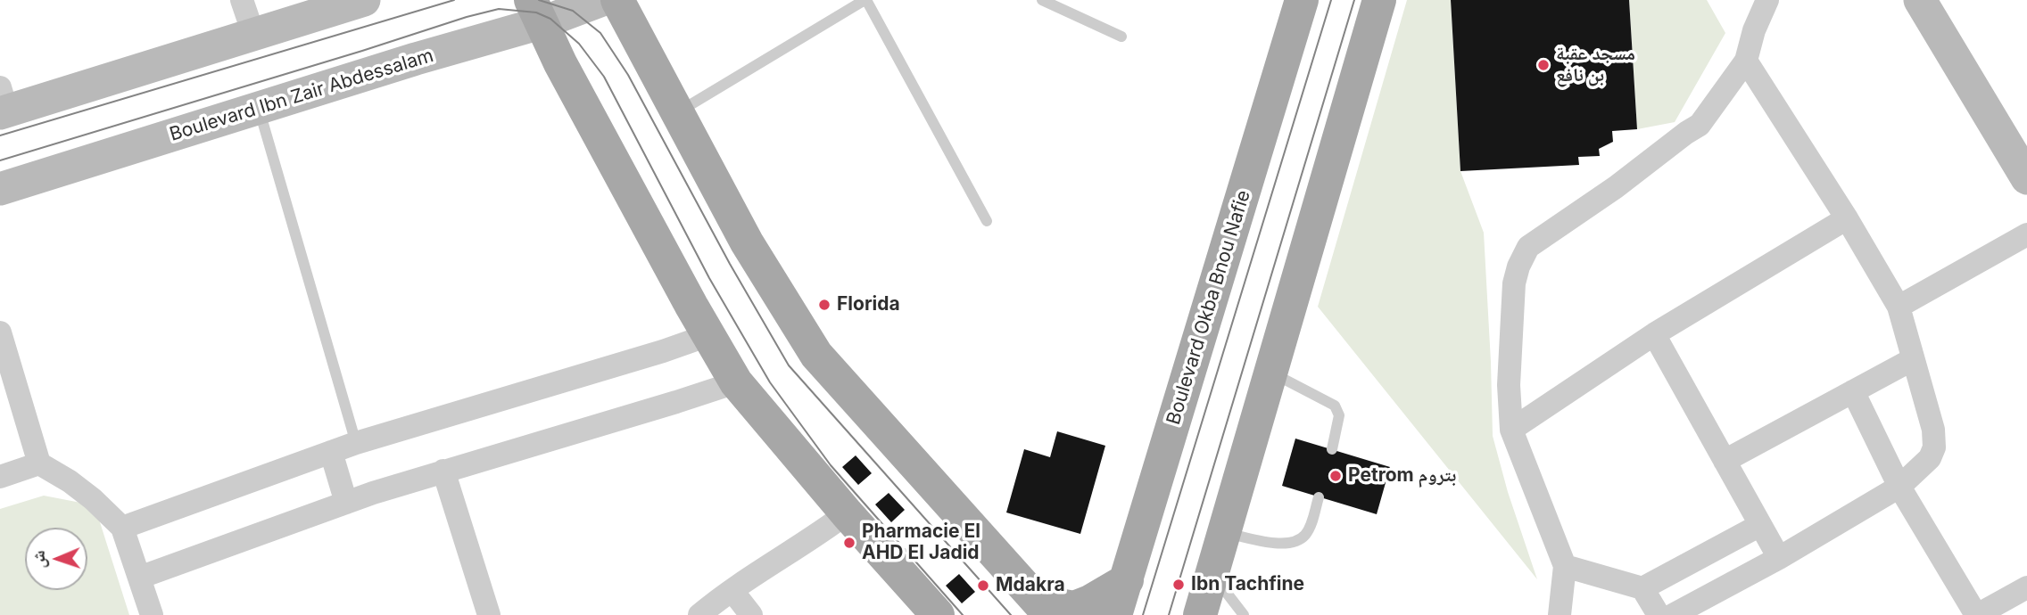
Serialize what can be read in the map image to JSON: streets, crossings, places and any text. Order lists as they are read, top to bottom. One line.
{"streets":{"main road":["Boulevard Okba Bnou Nafie"],"street":["Boulevard Ibn Zair Abdessalam"]},"places":["مسجد عقبة بن نافع","Florida","Petrom بتروم","Pharmacie El AHD El Jadid","Ibn Tachfine","Mdakra"],"north":"left"}
